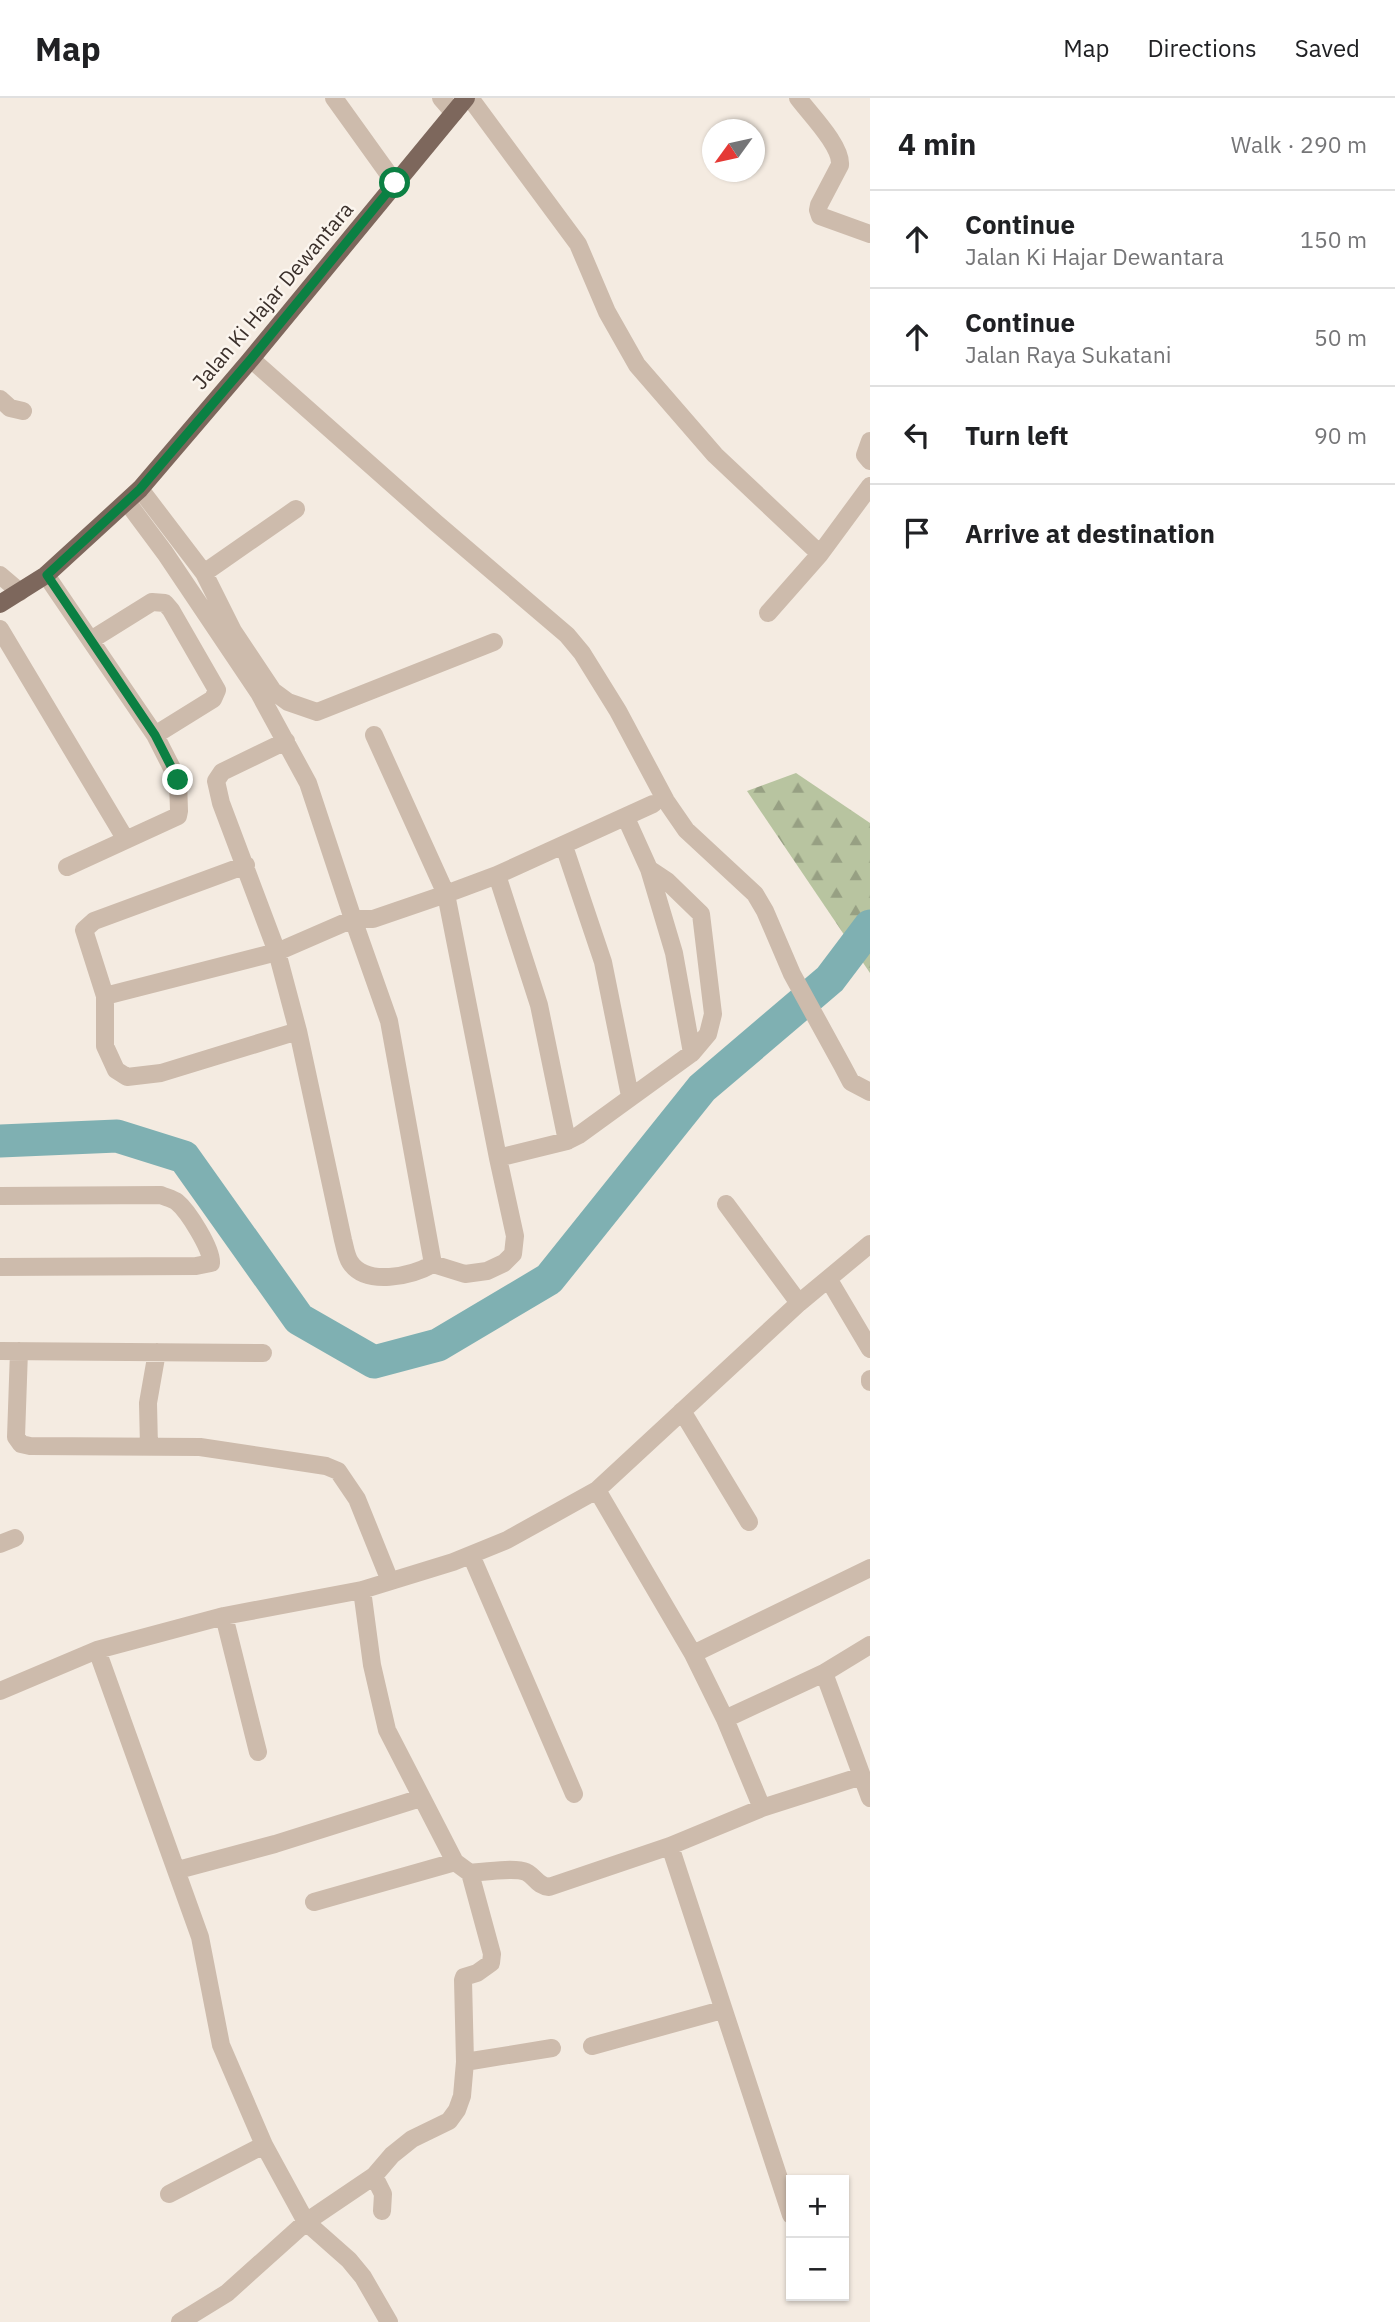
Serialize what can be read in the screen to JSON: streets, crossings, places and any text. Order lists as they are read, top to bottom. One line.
{"streets":{"main road":["Jalan Ki Hajar Dewantara"]},"north":"bottom left","page":{"header":"Map","nav":["Map","Directions","Saved"],"heading":["4 min","Walk · 290 m"],"list":[["Continue","Jalan Ki Hajar Dewantara","150 m"],["Continue","Jalan Raya Sukatani","50 m"],["Turn left","90 m"],"Arrive at destination"],"map_buttons":["+","−"]}}
